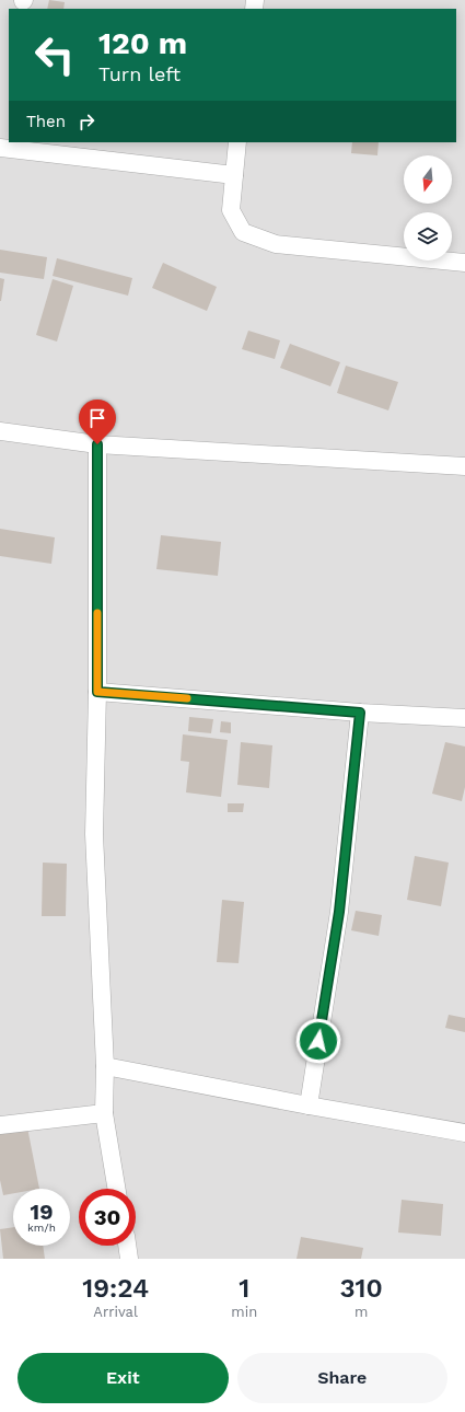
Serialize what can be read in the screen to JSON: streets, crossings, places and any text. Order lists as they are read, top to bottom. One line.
{"north":"bottom","page":{"turn":["120 m","Turn left"],"then":"Then","speed":"19 km/h","limit":"30","eta":["19:24","Arrival","1","min","310","m"],"buttons":["Exit","Share"]}}
